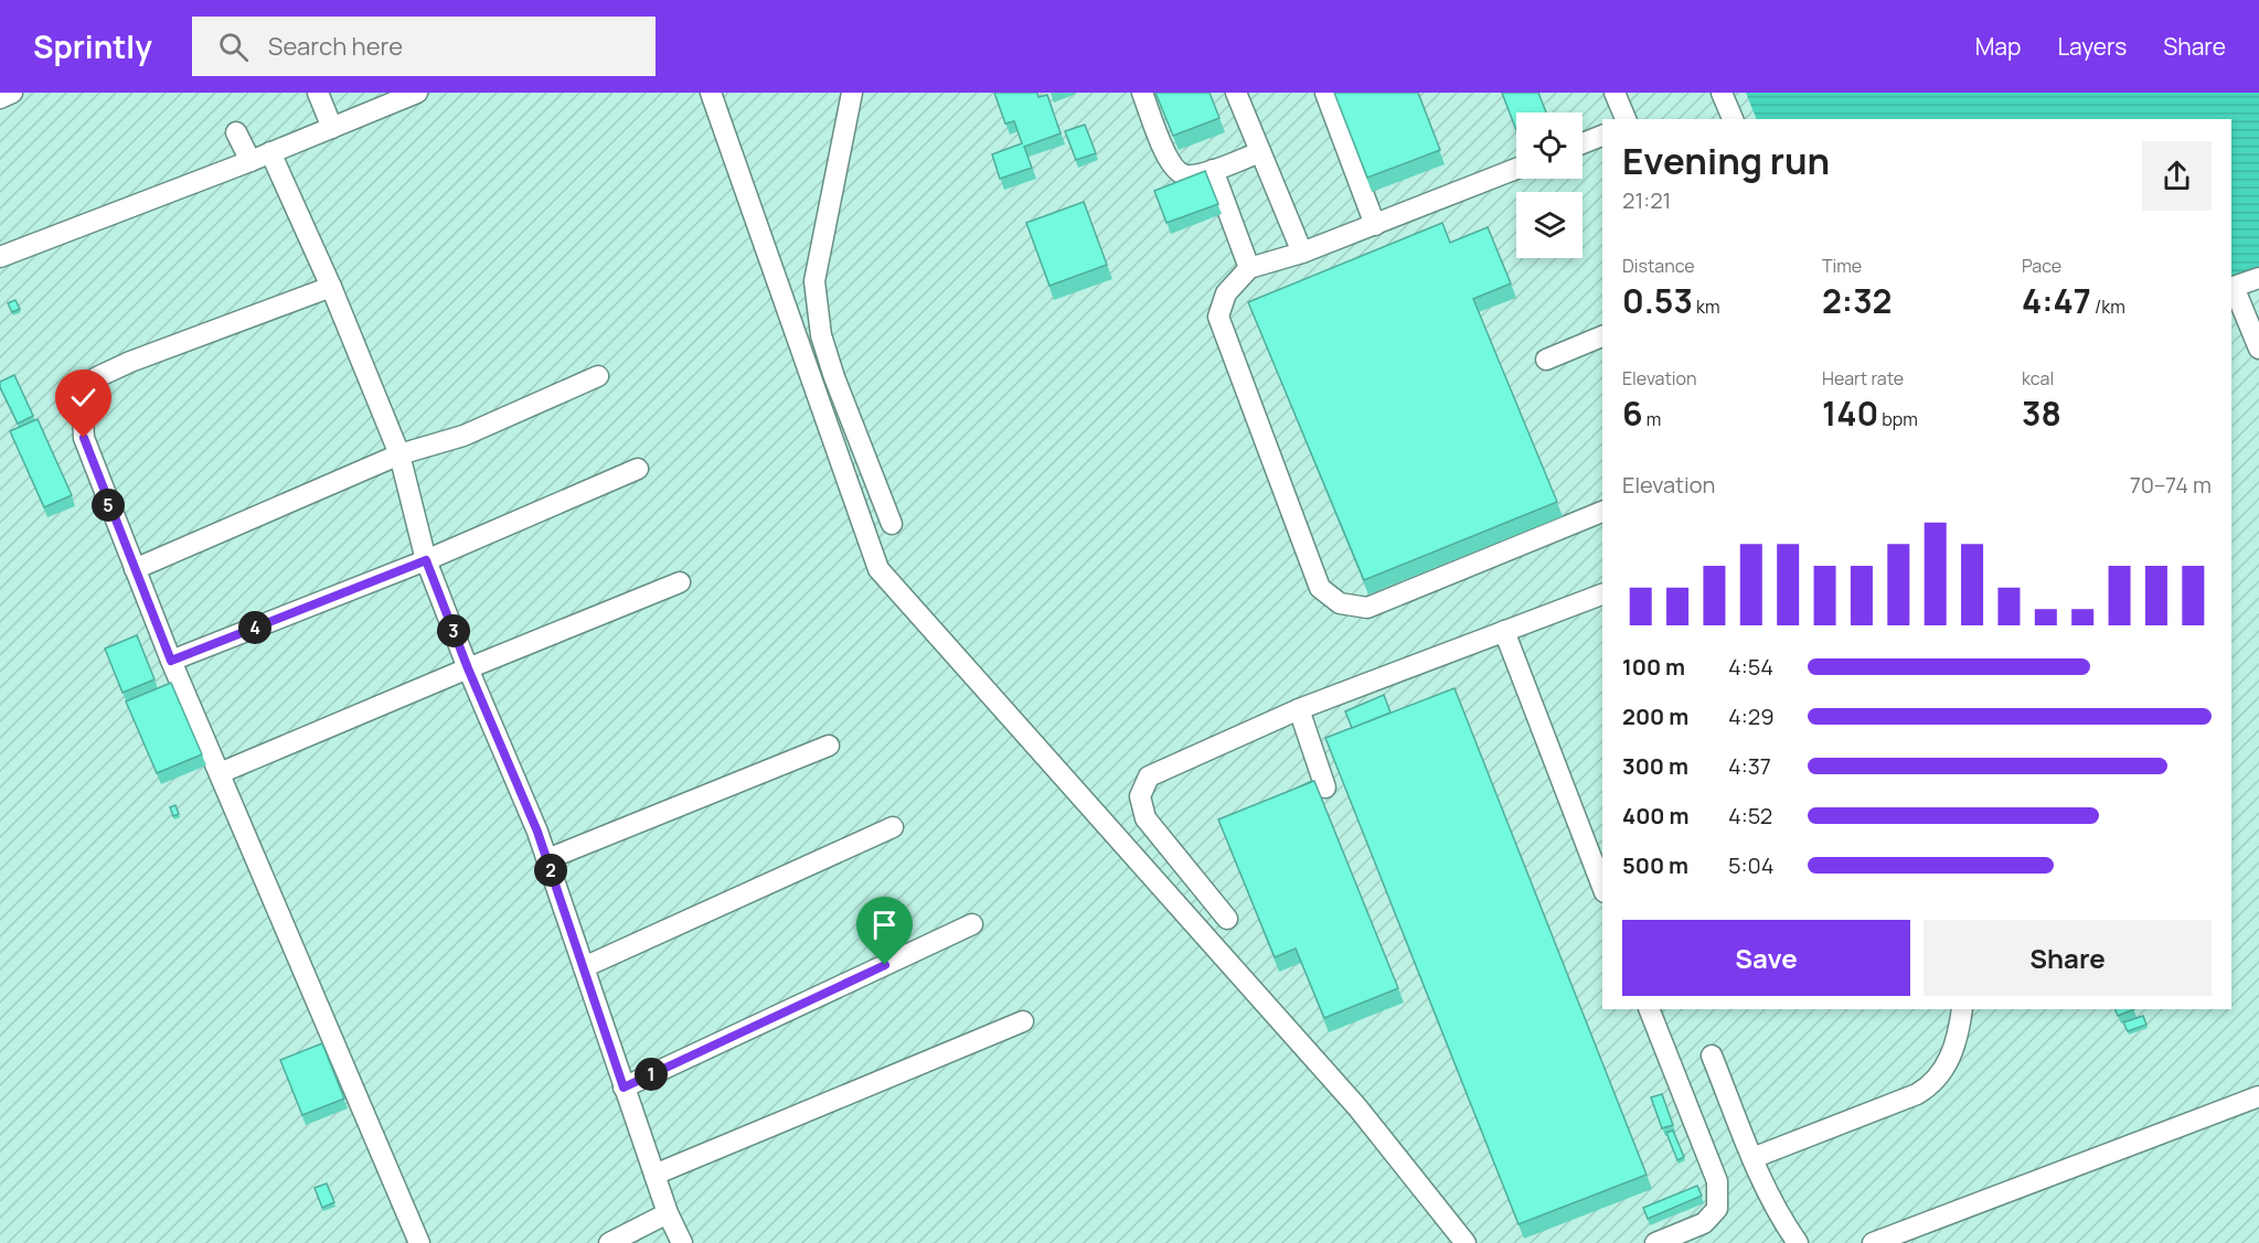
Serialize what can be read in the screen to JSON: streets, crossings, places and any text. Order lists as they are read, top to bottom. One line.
{"page":{"header":"Sprintly","search":"Search here","nav":["Map","Layers","Share"],"heading":["Evening run","21:21"],"stats":[["Distance","0.53 km"],["Time","2:32"],["Pace","4:47 /km"],["Elevation","6 m"],["Heart rate","140 bpm"],["kcal","38"]],"chart":["Elevation","70–74 m"],"pins":["5","4","3","2","1"],"list":[{"name":"100 m","note":"4:54"},{"name":"200 m","note":"4:29"},{"name":"300 m","note":"4:37"},{"name":"400 m","note":"4:52"},{"name":"500 m","note":"5:04"}],"buttons":["Save","Share"]}}
